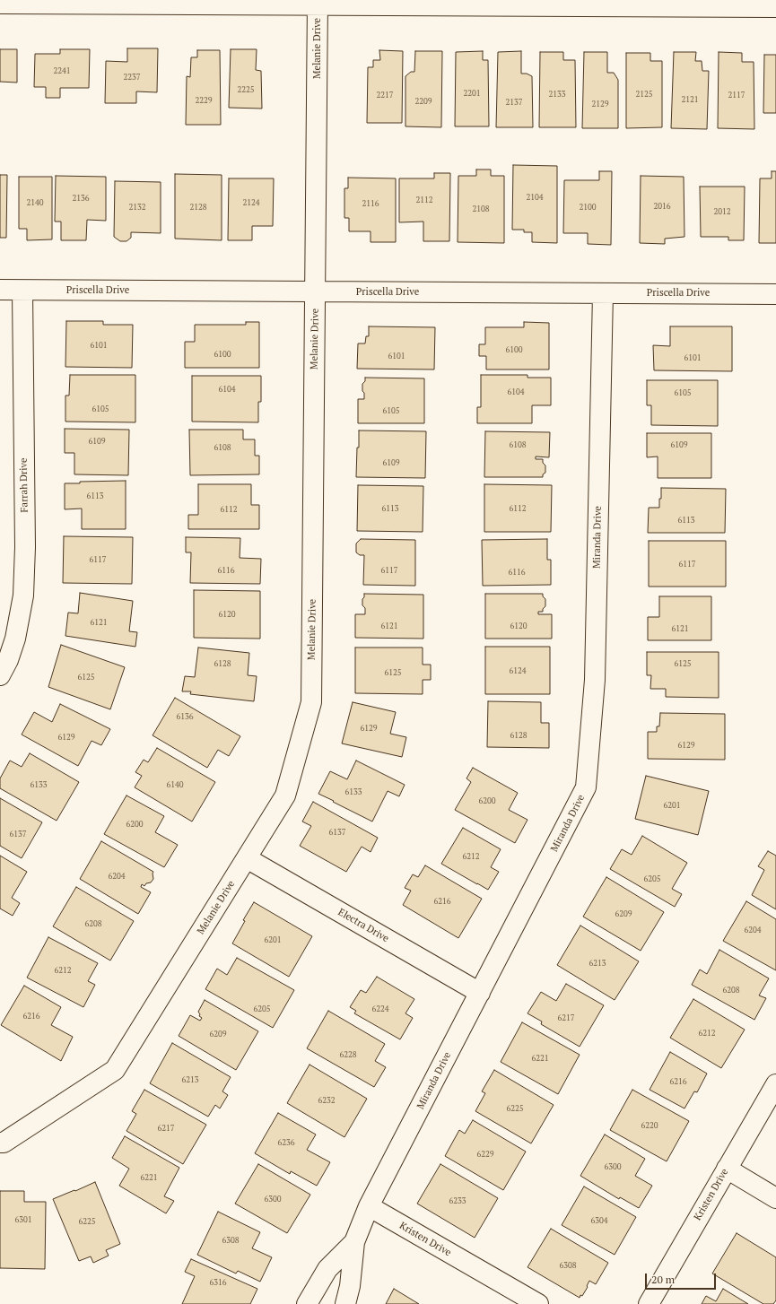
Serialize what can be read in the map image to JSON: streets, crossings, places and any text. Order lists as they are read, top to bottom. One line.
{"streets":{"street":["Melanie Drive","Priscella Drive","Farrah Drive","Miranda Drive","Electra Drive","Kristen Drive"]},"crossings":[["Melanie Drive","Priscella Drive"],["Melanie Drive","Electra Drive"],["Priscella Drive","Farrah Drive"],["Priscella Drive","Miranda Drive"],["Miranda Drive","Electra Drive"],["Miranda Drive","Kristen Drive"]],"house_numbers":["2241","2237","2225","2201","2133","2125","2217","2117","2121","2229","2209","2137","2129","2104","2136","2112","2140","2124","2116","2016","2132","2128","2100","2108","2012","6101","6100","6100","6101","6101","6104","6104","6105","6105","6105","6109","6108","6109","6108","6109","6113","6113","6112","6112","6113","6117","6117","6116","6117","6116","6120","6121","6121","6120","6121","6128","6125","6124","6125","6125","6136","6129","6128","6129","6129","6133","6140","6133","6200","6201","6200","6137","6137","6212","6204","6205","6216","6209","6208","6204","6201","6213","6212","6208","6205","6224","6216","6217","6212","6209","6228","6221","6213","6216","6232","6225","6220","6217","6236","6229","6300","6221","6300","6233","6301","6304","6225","6308","6308","6316"],"scale_bar":"20 m"}
